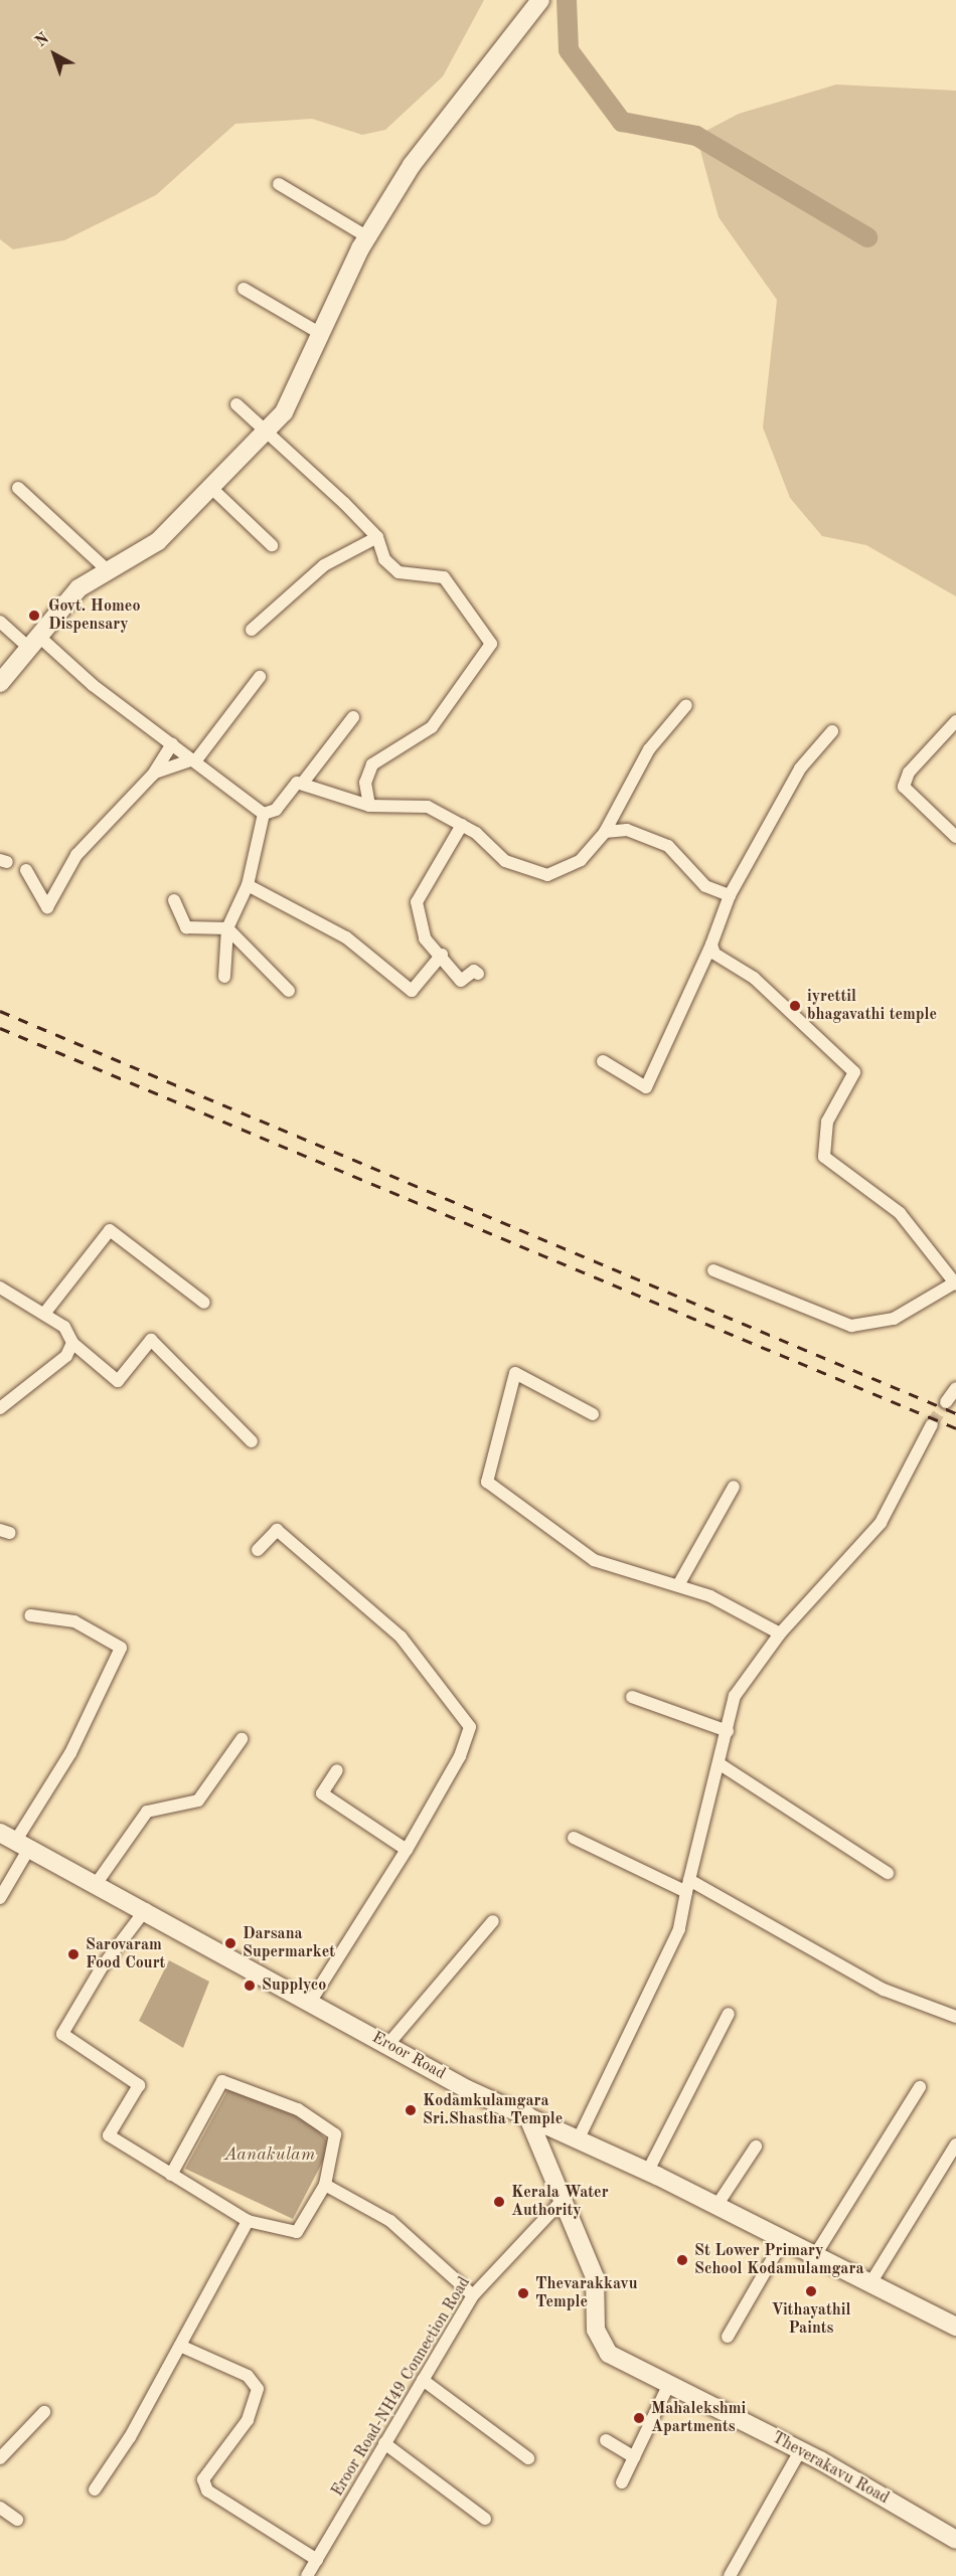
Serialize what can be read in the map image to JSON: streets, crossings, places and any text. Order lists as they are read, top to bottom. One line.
{"streets":{"main road":["Eroor Road","Theverakavu Road"],"street":["Eroor Road-NH49 Connection Road"]},"crossings":[["Eroor Road","Theverakavu Road"],["Eroor Road-NH49 Connection Road","Theverakavu Road"]],"water":["Aanakulam"],"places":["Govt. Homeo Dispensary","iyrettil bhagavathi temple","Darsana Supermarket","Sarovaram Food Court","Supplyco","Kodamkulamgara Sri.Shastha Temple","Kerala Water Authority","St Lower Primary School Kodamulamgara","Vithayathil Paints","Thevarakkavu Temple","Mahalekshmi Apartments"],"north":"top left"}
